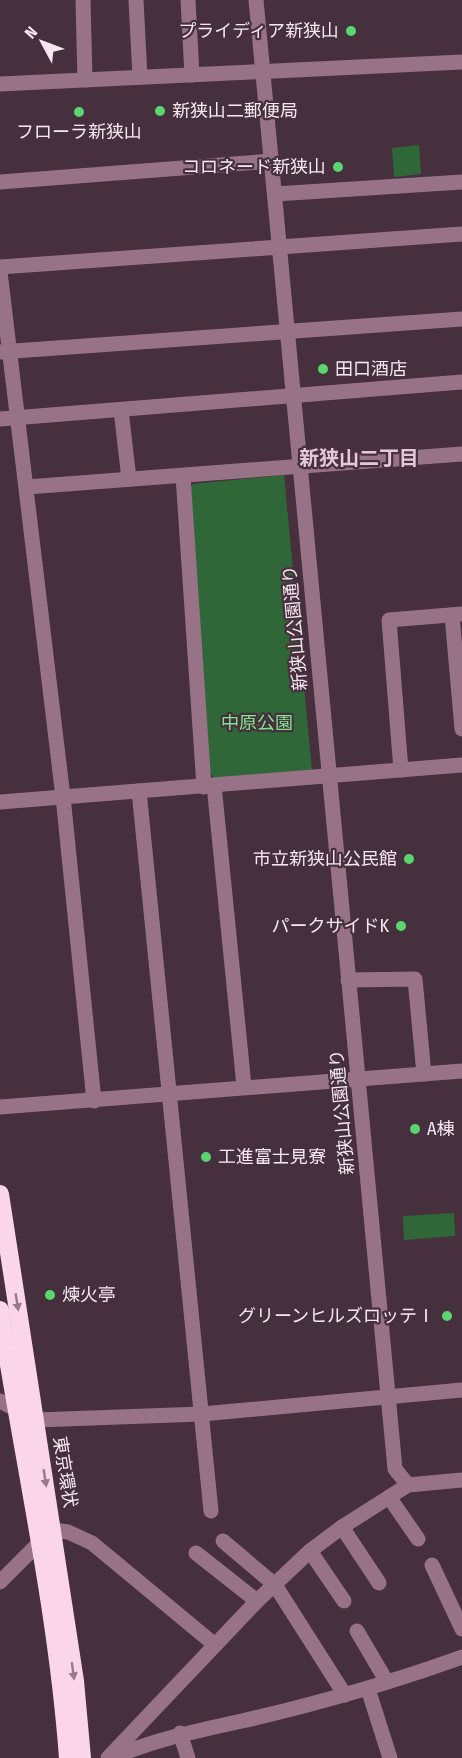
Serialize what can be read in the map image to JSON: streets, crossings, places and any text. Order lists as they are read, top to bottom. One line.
{"streets":{"highway":["東京環状"],"street":["新狭山公園通り"]},"districts":["新狭山二丁目"],"parks":["中原公園"],"places":["プライディア新狭山","新狭山二郵便局","フローラ新狭山","コロネード新狭山","田口酒店","市立新狭山公民館","パークサイドK","A棟","工進富士見寮","煉火亭","グリーンヒルズロッテⅠ"],"north":"top left"}
